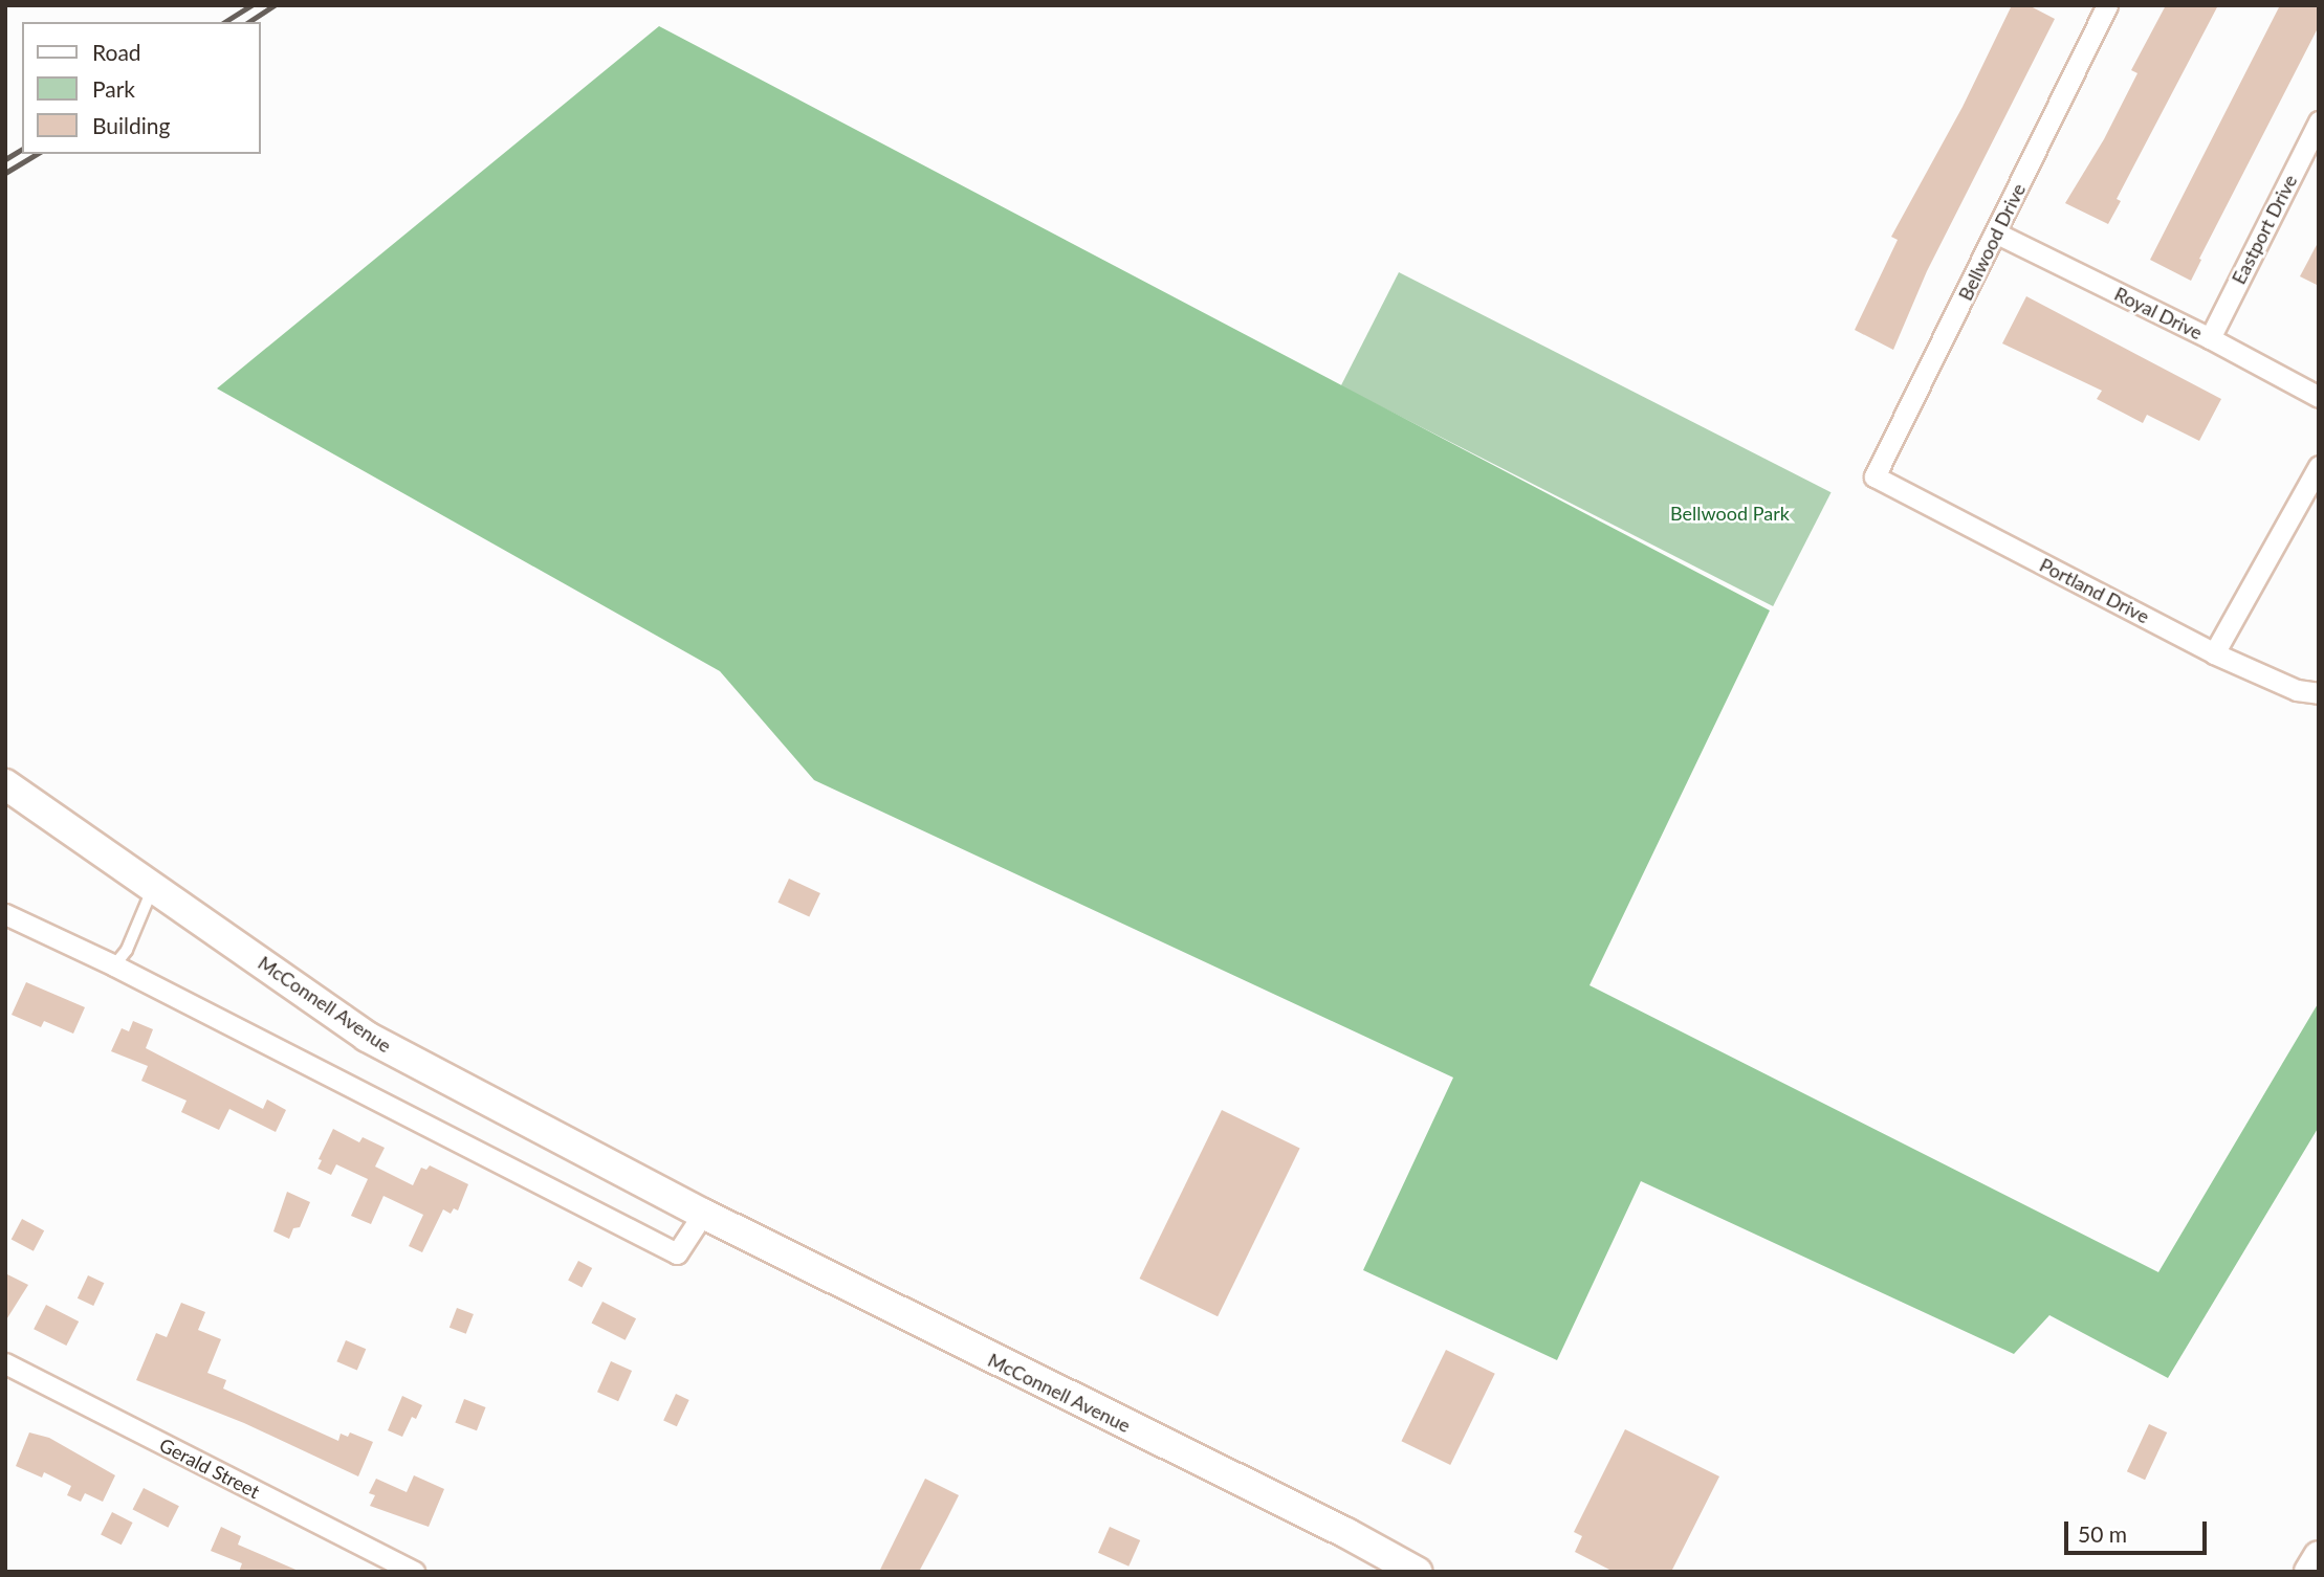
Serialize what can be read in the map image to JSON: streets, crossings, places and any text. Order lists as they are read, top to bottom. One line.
{"streets":{"main road":["McConnell Avenue"],"street":["Eastport Drive","Bellwood Drive","Royal Drive","Portland Drive","Gerald Street"]},"crossings":[["Eastport Drive","Royal Drive"],["Bellwood Drive","Royal Drive"],["Bellwood Drive","Portland Drive"]],"parks":["Bellwood Park"],"legend":["Road","Park","Building"],"scale_bar":"50 m"}
